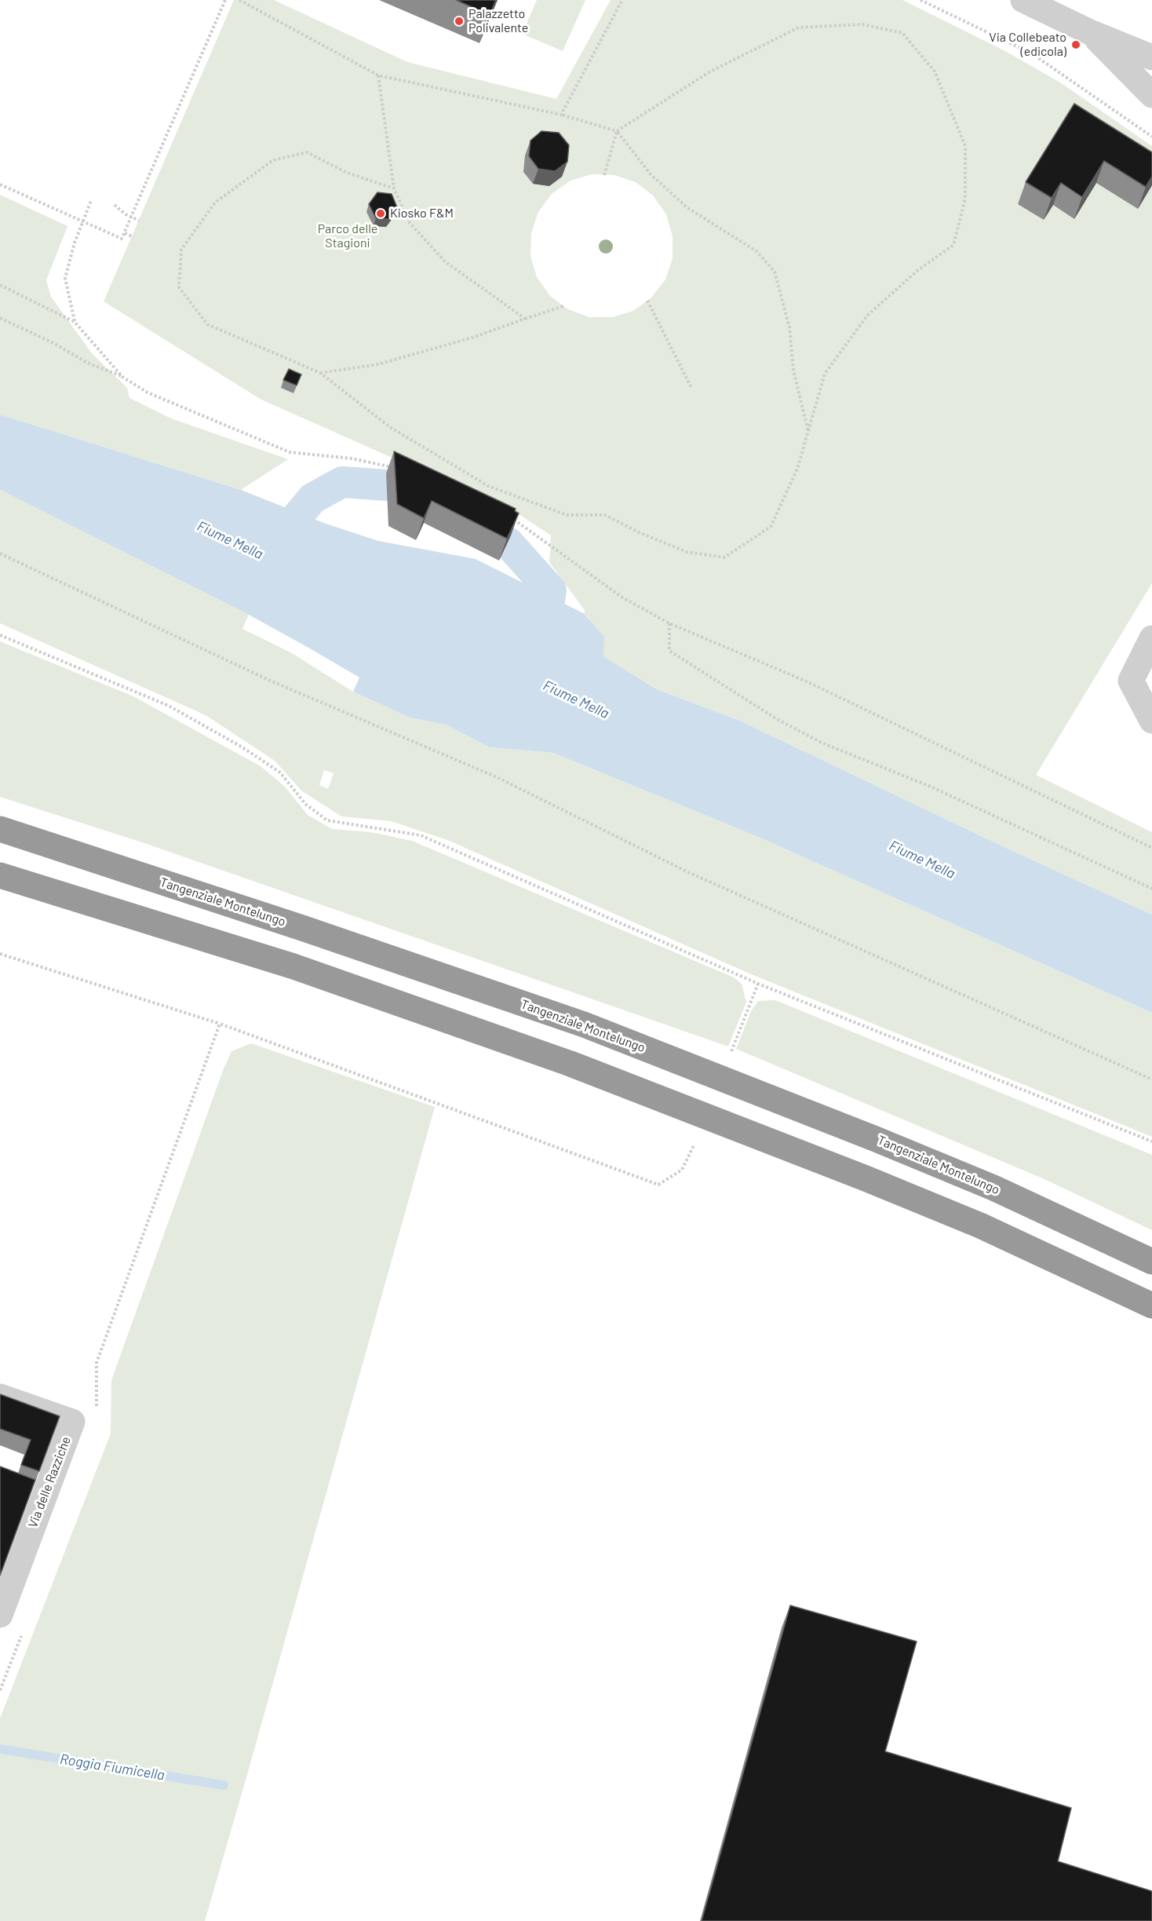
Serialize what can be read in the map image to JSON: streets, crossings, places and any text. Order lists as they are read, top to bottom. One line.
{"streets":{"highway":["Tangenziale Montelungo"],"street":["Via delle Razziche"]},"water":["Fiume Mella","Roggia Fiumicella"],"parks":["Parco delle Stagioni"],"places":["Palazzetto Polivalente","Via Collebeato (edicola)","Kiosko F&M"]}
